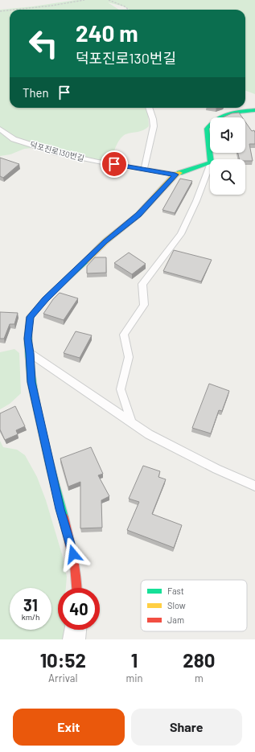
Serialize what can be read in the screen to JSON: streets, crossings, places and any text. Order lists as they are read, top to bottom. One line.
{"streets":{"lane":["덕포진로130번길"]},"legend":["Fast","Slow","Jam"],"page":{"turn":["240 m","덕포진로130번길"],"then":"Then","speed":"31 km/h","limit":"40","eta":["10:52","Arrival","1","min","280","m"],"buttons":["Exit","Share"]}}
